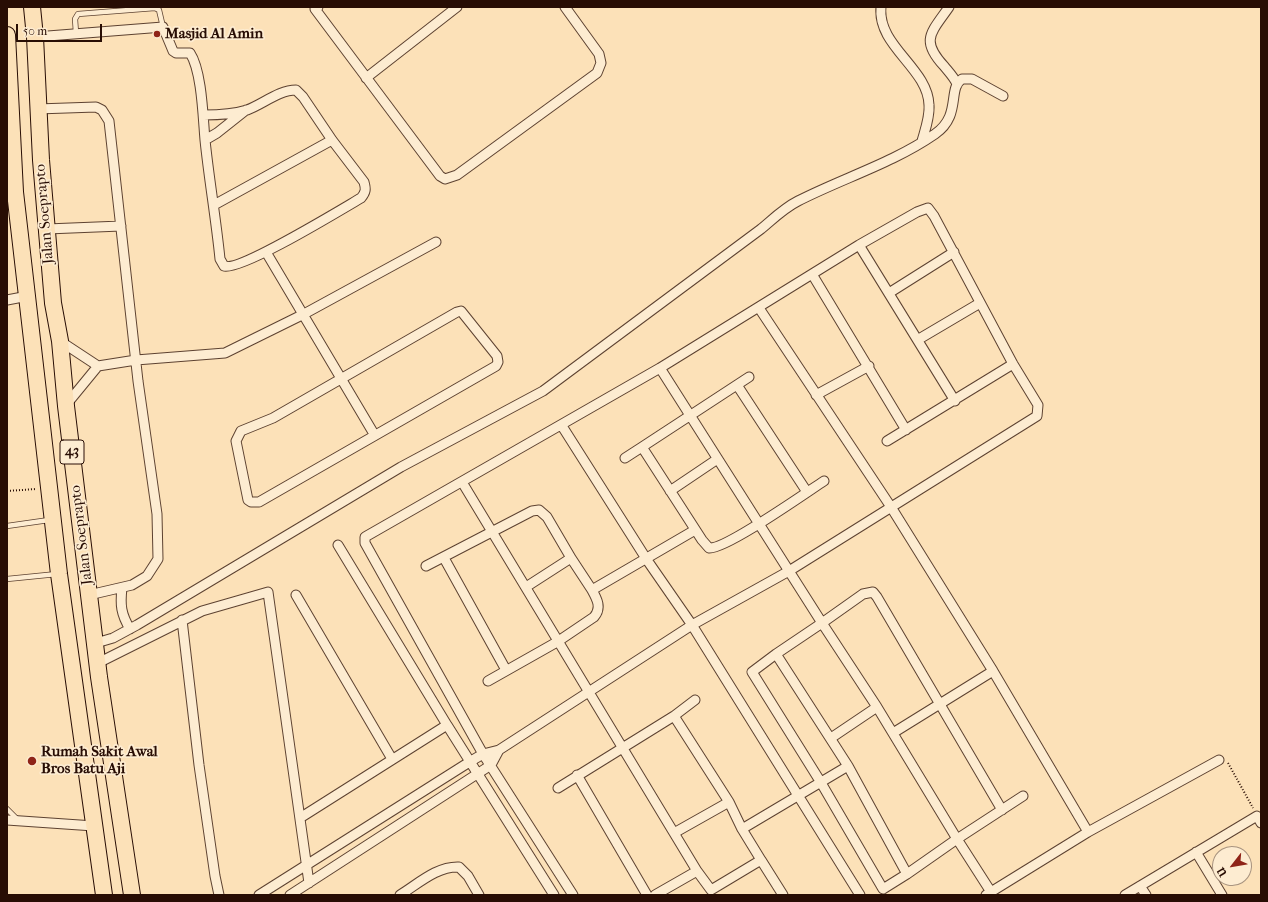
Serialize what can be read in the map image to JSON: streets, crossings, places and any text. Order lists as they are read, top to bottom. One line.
{"streets":{"highway":["Jalan Soeprapto","43"]},"places":["Masjid Al Amin","Rumah Sakit Awal Bros Batu Aji"],"scale_bar":"50 m","north":"bottom left"}
